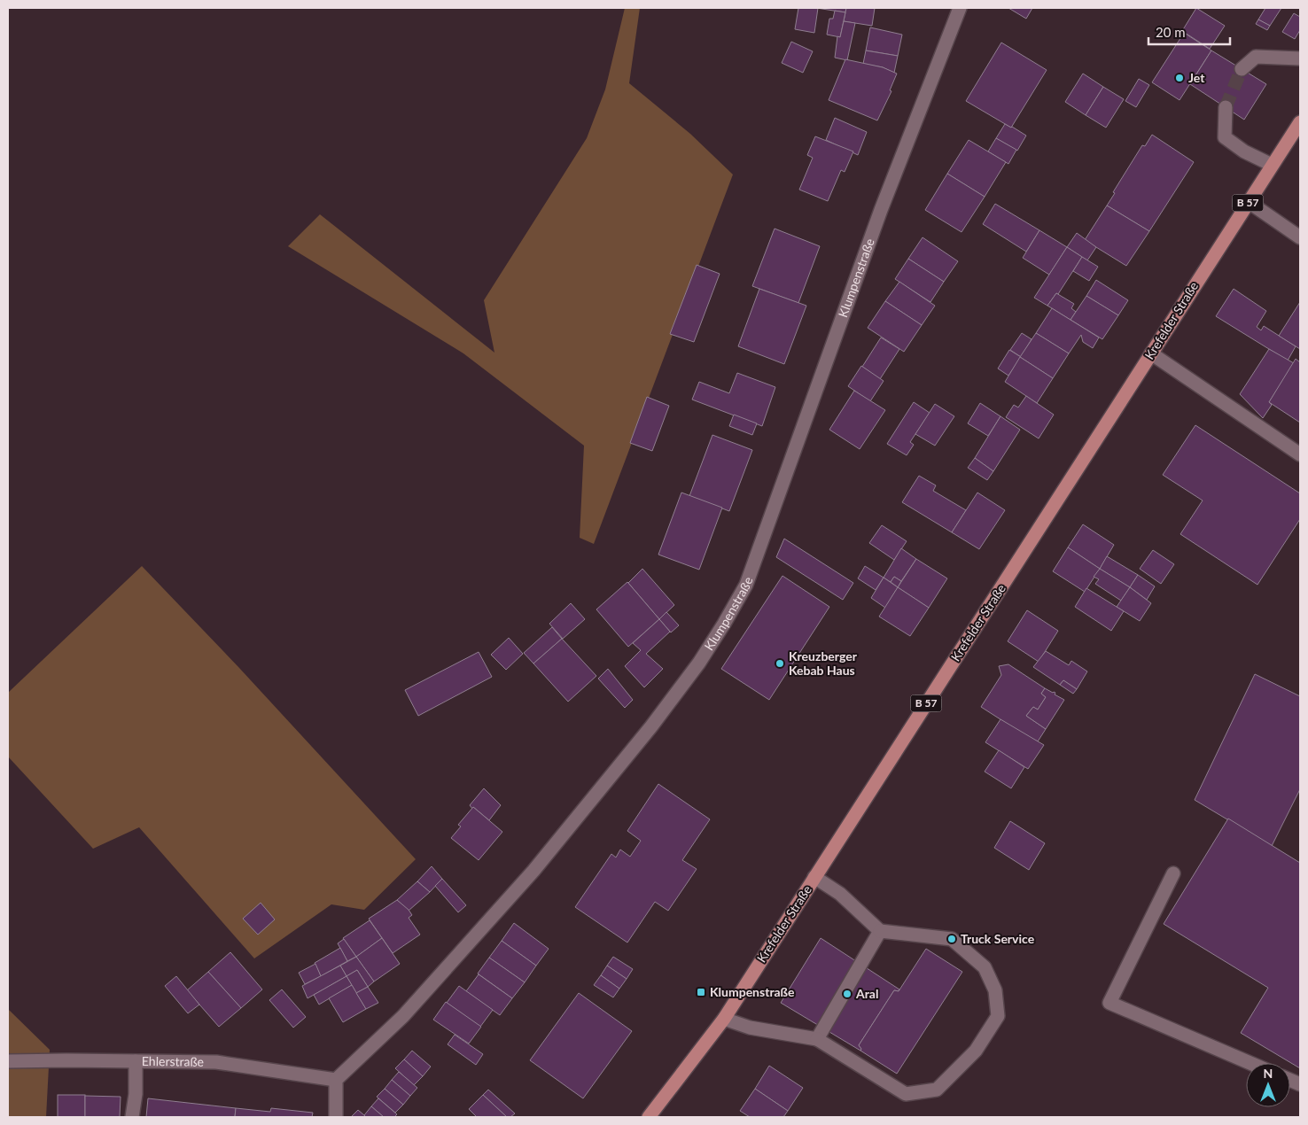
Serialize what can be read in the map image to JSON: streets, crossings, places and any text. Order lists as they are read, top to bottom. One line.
{"streets":{"main road":["B 57","Krefelder Straße"],"street":["Klumpenstraße","Ehlerstraße"]},"crossings":[["Klumpenstraße","Ehlerstraße"]],"places":{"other":["Jet","Kreuzberger Kebab Haus","Truck Service","Aral"],"transit":["Klumpenstraße"]},"scale_bar":"20 m","north":"top"}
